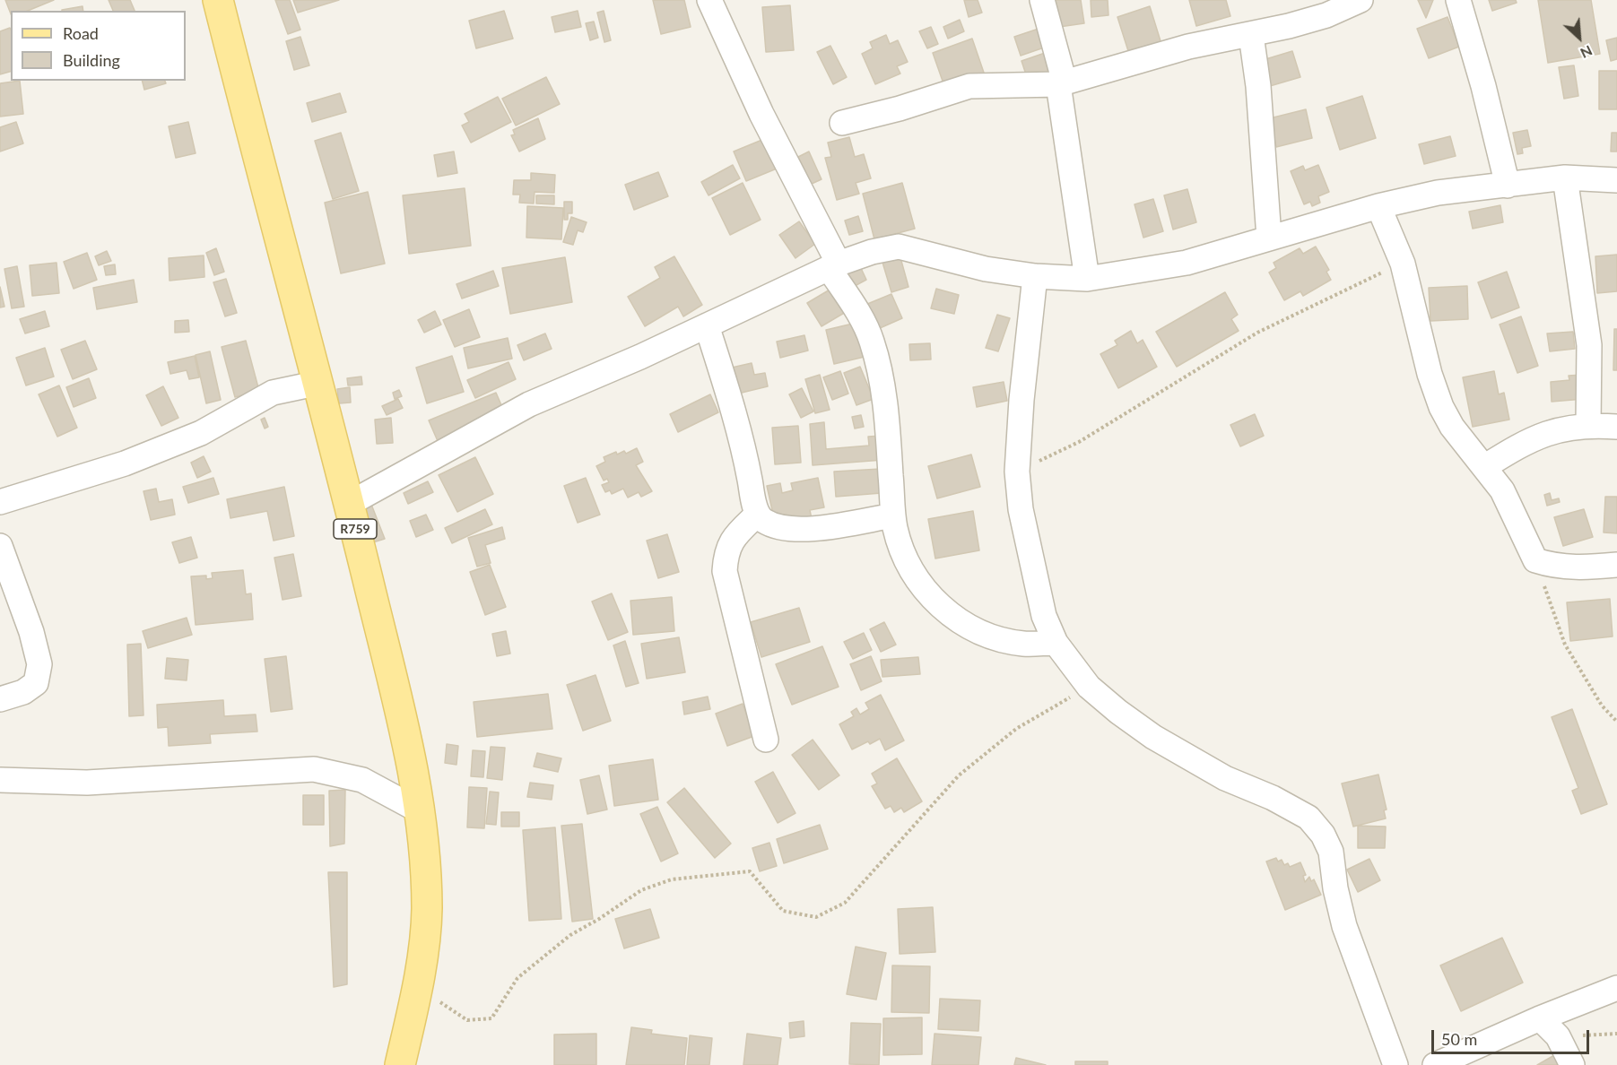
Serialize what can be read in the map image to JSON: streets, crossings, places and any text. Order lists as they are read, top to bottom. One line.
{"streets":{"main road":["R759"]},"legend":["Road","Building"],"scale_bar":"50 m","north":"bottom right"}
